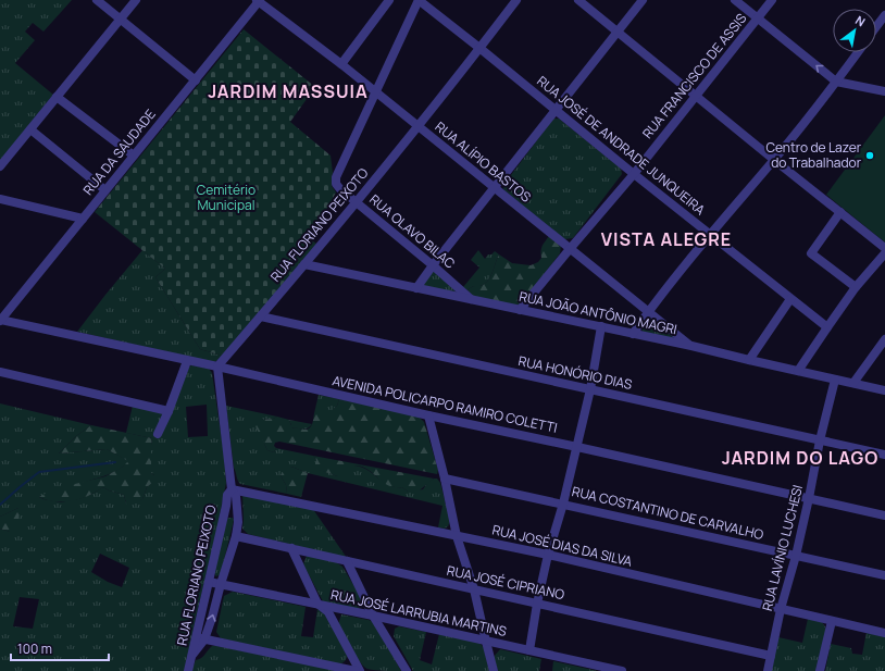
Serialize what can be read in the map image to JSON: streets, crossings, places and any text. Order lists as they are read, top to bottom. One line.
{"streets":{"street":["RUA FRANCISCO DE ASSIS","RUA JOSÉ DE ANDRADE JUNQUEIRA","RUA DA SAUDADE","RUA ALÍPIO BASTOS","RUA FLORIANO PEIXOTO","RUA OLAVO BILAC","RUA JOÃO ANTÔNIO MAGRI","RUA HONÓRIO DIAS","AVENIDA POLICARPO RAMIRO COLETTI","RUA COSTANTINO DE CARVALHO","RUA JOSÉ DIAS DA SILVA","RUA LAVÍNIO LUCHESI","RUA JOSÉ CIPRIANO","RUA JOSÉ LARRUBIA MARTINS"]},"crossings":[["RUA FRANCISCO DE ASSIS","RUA JOSÉ DE ANDRADE JUNQUEIRA"],["RUA FRANCISCO DE ASSIS","RUA ALÍPIO BASTOS"],["RUA FRANCISCO DE ASSIS","RUA JOÃO ANTÔNIO MAGRI"],["RUA JOSÉ DE ANDRADE JUNQUEIRA","RUA FLORIANO PEIXOTO"],["RUA DA SAUDADE","RUA ALÍPIO BASTOS"],["RUA DA SAUDADE","AVENIDA POLICARPO RAMIRO COLETTI"],["RUA ALÍPIO BASTOS","RUA FLORIANO PEIXOTO"],["RUA ALÍPIO BASTOS","RUA OLAVO BILAC"],["RUA ALÍPIO BASTOS","RUA JOÃO ANTÔNIO MAGRI"],["RUA FLORIANO PEIXOTO","RUA OLAVO BILAC"],["RUA FLORIANO PEIXOTO","RUA JOÃO ANTÔNIO MAGRI"],["RUA FLORIANO PEIXOTO","RUA HONÓRIO DIAS"],["RUA FLORIANO PEIXOTO","AVENIDA POLICARPO RAMIRO COLETTI"],["RUA FLORIANO PEIXOTO","RUA JOSÉ DIAS DA SILVA"],["RUA FLORIANO PEIXOTO","RUA JOSÉ CIPRIANO"],["RUA FLORIANO PEIXOTO","RUA JOSÉ LARRUBIA MARTINS"],["RUA OLAVO BILAC","RUA JOÃO ANTÔNIO MAGRI"],["RUA JOÃO ANTÔNIO MAGRI","RUA LAVÍNIO LUCHESI"],["RUA HONÓRIO DIAS","RUA LAVÍNIO LUCHESI"],["AVENIDA POLICARPO RAMIRO COLETTI","RUA LAVÍNIO LUCHESI"],["RUA COSTANTINO DE CARVALHO","RUA LAVÍNIO LUCHESI"],["RUA JOSÉ DIAS DA SILVA","RUA LAVÍNIO LUCHESI"],["RUA LAVÍNIO LUCHESI","RUA JOSÉ CIPRIANO"]],"districts":["JARDIM MASSUIA","VISTA ALEGRE","JARDIM DO LAGO"],"parks":["Cemitério Municipal"],"places":["Centro de Lazer do Trabalhador"],"scale_bar":"100 m","north":"top right"}
